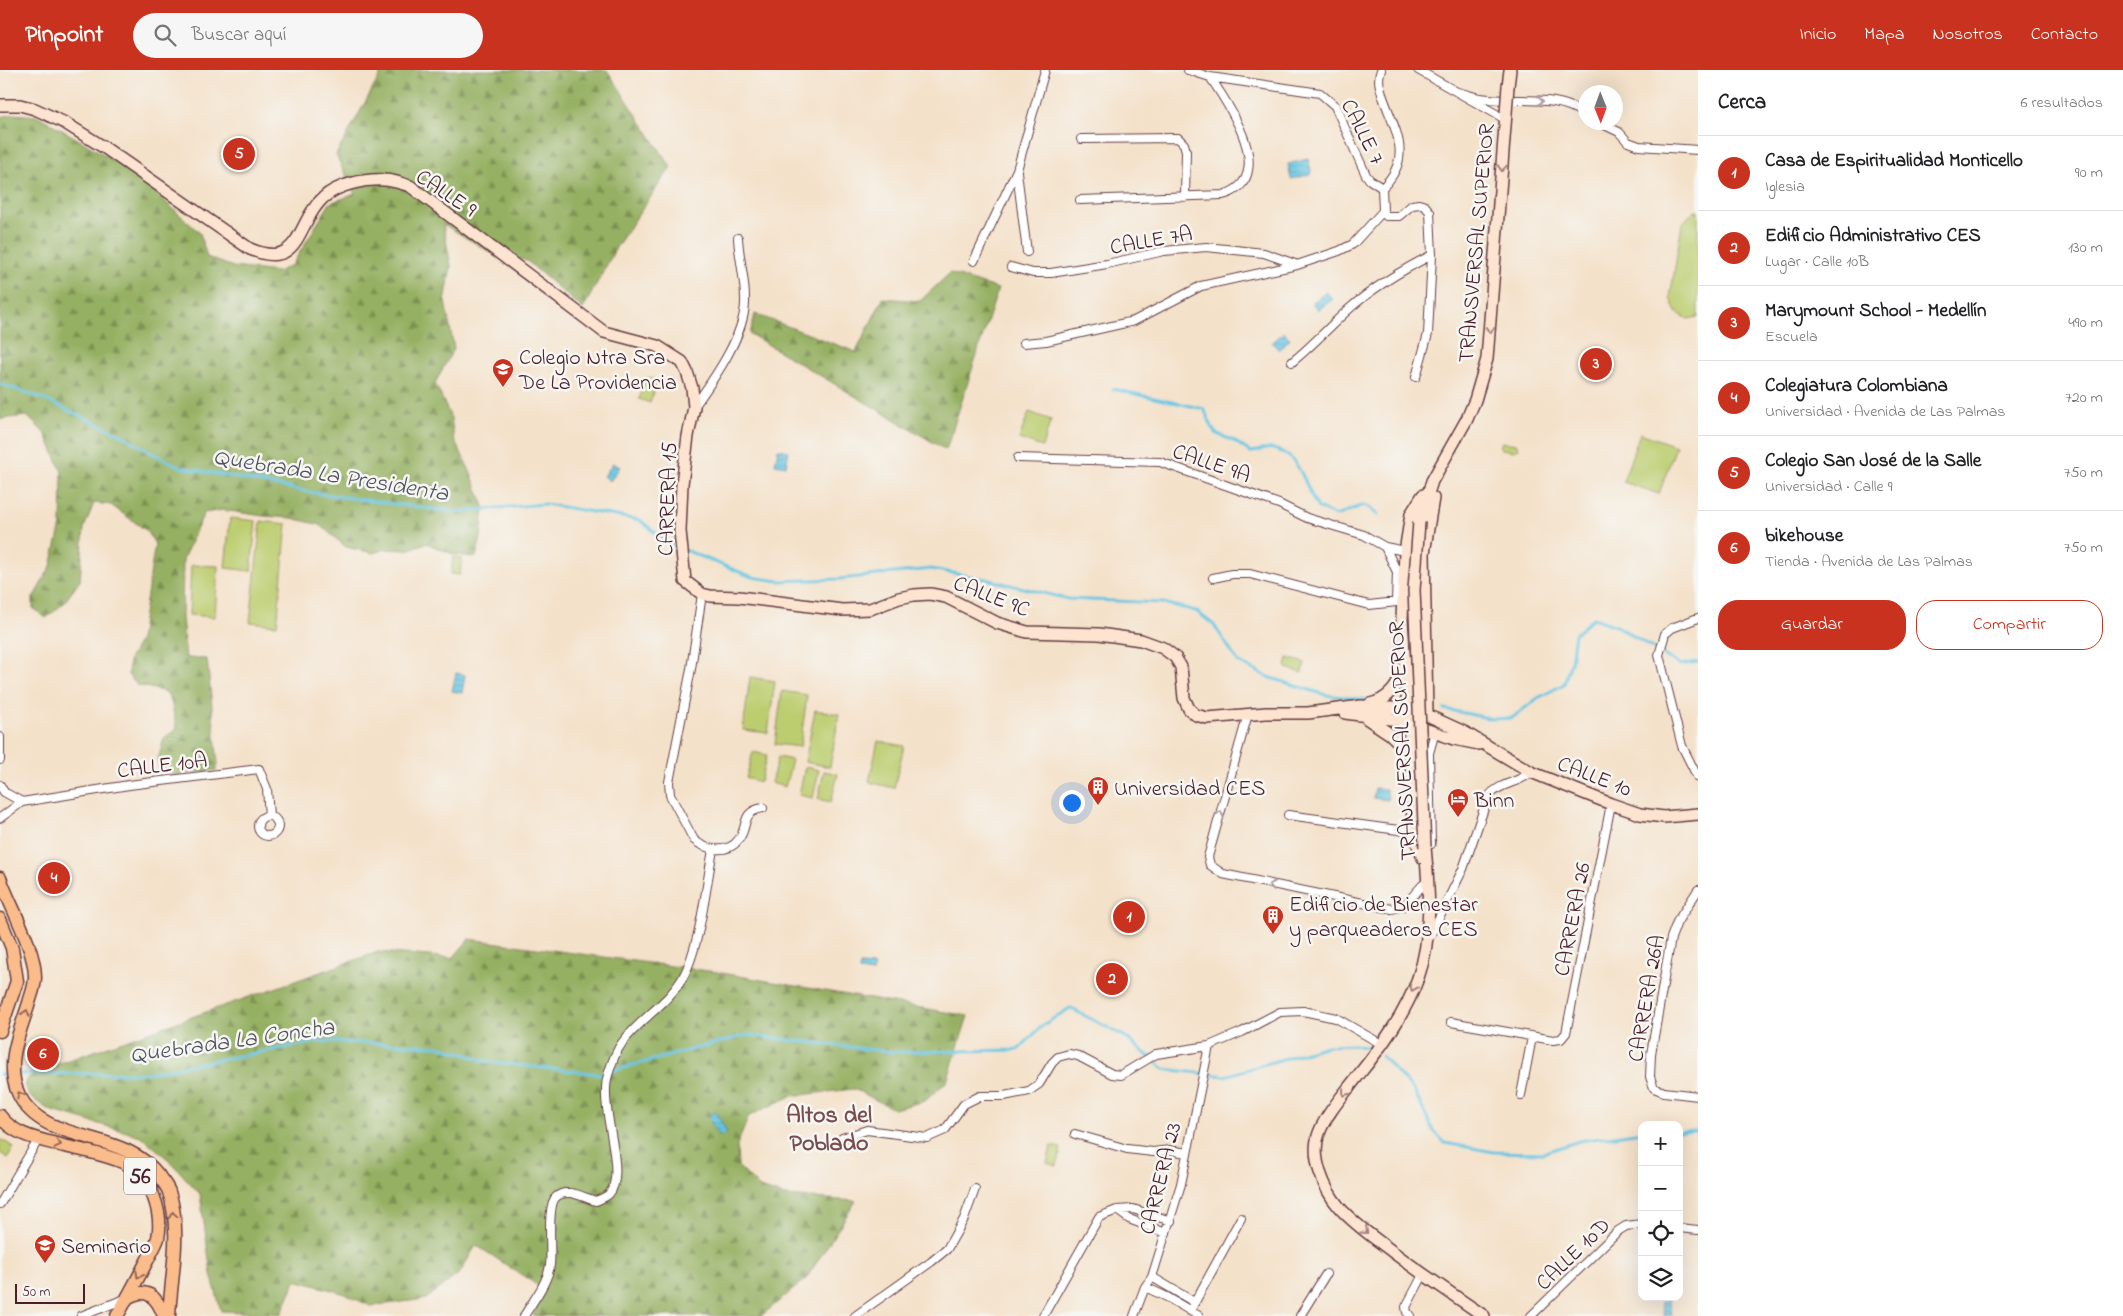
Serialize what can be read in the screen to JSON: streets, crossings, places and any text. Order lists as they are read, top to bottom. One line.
{"streets":{"main road":["56"],"street":["CALLE 7","CALLE 9","CALLE 7A","TRANSVERSAL SUPERIOR","CALLE 9A","CARRERA 15","CALLE 9C","CALLE 10A","CALLE 10","CARRERA 26","CARRERA 26A","CARRERA 23","CALLE 10D"]},"crossings":[["CALLE 9","CARRERA 15"],["CARRERA 15","CALLE 9C"],["CALLE 9C","CALLE 10"],["CALLE 10","CARRERA 26"]],"one_way":["TRANSVERSAL SUPERIOR"],"districts":["Altos del Poblado"],"water":["Quebrada La Presidenta","Quebrada La Concha"],"places":{"school or university":["Colegio Ntra Sra De La Providencia","Seminario"],"building":["Universidad CES","Edificio de Bienestar y parqueaderos CES"],"hotel":["Binn"]},"scale_bar":"50 m","north":"bottom","page":{"header":"Pinpoint","search":"Buscar aquí","nav":["Inicio","Mapa","Nosotros","Contacto"],"heading":["Cerca","6 resultados"],"list":[{"mark":"1","name":"Casa de Espiritualidad Monticello","note":"Iglesia","value":"90 m"},{"mark":"2","name":"Edificio Administrativo CES","note":"Lugar · Calle 10B","value":"130 m"},{"mark":"3","name":"Marymount School - Medellín","note":"Escuela","value":"490 m"},{"mark":"4","name":"Colegiatura Colombiana","note":"Universidad · Avenida de Las Palmas","value":"720 m"},{"mark":"5","name":"Colegio San José de la Salle","note":"Universidad · Calle 9","value":"750 m"},{"mark":"6","name":"bikehouse","note":"Tienda · Avenida de Las Palmas","value":"750 m"}],"pins":["5","3","4","1","2","6"],"buttons":["Guardar","Compartir"],"map_buttons":["+","−"],"scale":"50 m"}}
